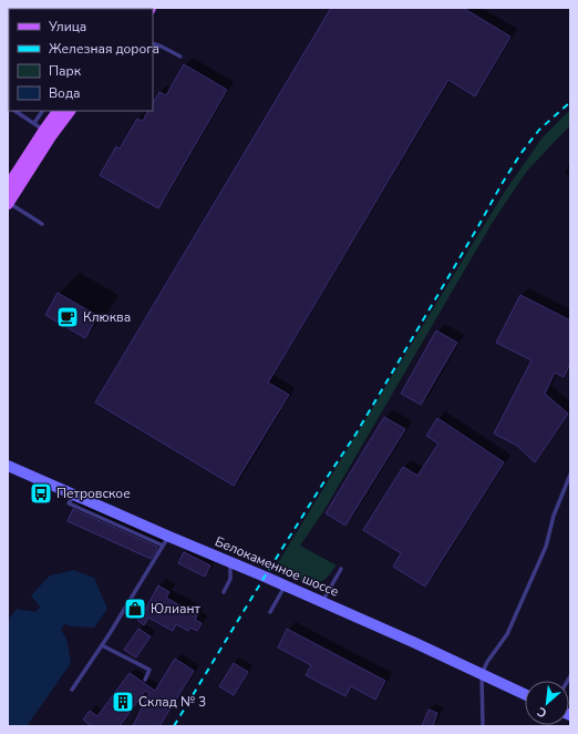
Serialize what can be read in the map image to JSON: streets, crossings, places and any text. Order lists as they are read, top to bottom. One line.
{"streets":{"main road":["Белокаменное шоссе"]},"places":{"cafe":["Клюква"],"bus stop":["Петровское"],"shop":["Юлиант"],"building":["Склад № 3"]},"legend":["Улица","Железная дорога","Парк","Вода"],"north":"bottom left"}
